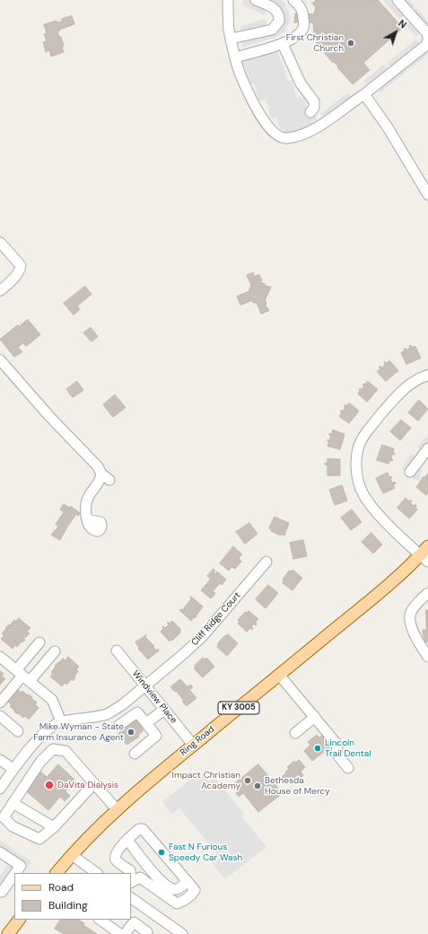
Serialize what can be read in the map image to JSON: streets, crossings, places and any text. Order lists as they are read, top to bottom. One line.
{"streets":{"main road":["KY 3005","Ring Road"],"street":["Cliff Ridge Court","Windview Place"]},"crossings":[["Cliff Ridge Court","Windview Place"],["Windview Place","Ring Road"]],"places":["First Christian Church","Mike Wyman - State Farm Insurance Agent","Lincoln Trail Dental","Impact Christian Academy","DaVita Dialysis","Bethesda House of Mercy","Fast N Furious Speedy Car Wash"],"legend":["Road","Building"],"north":"top right"}
